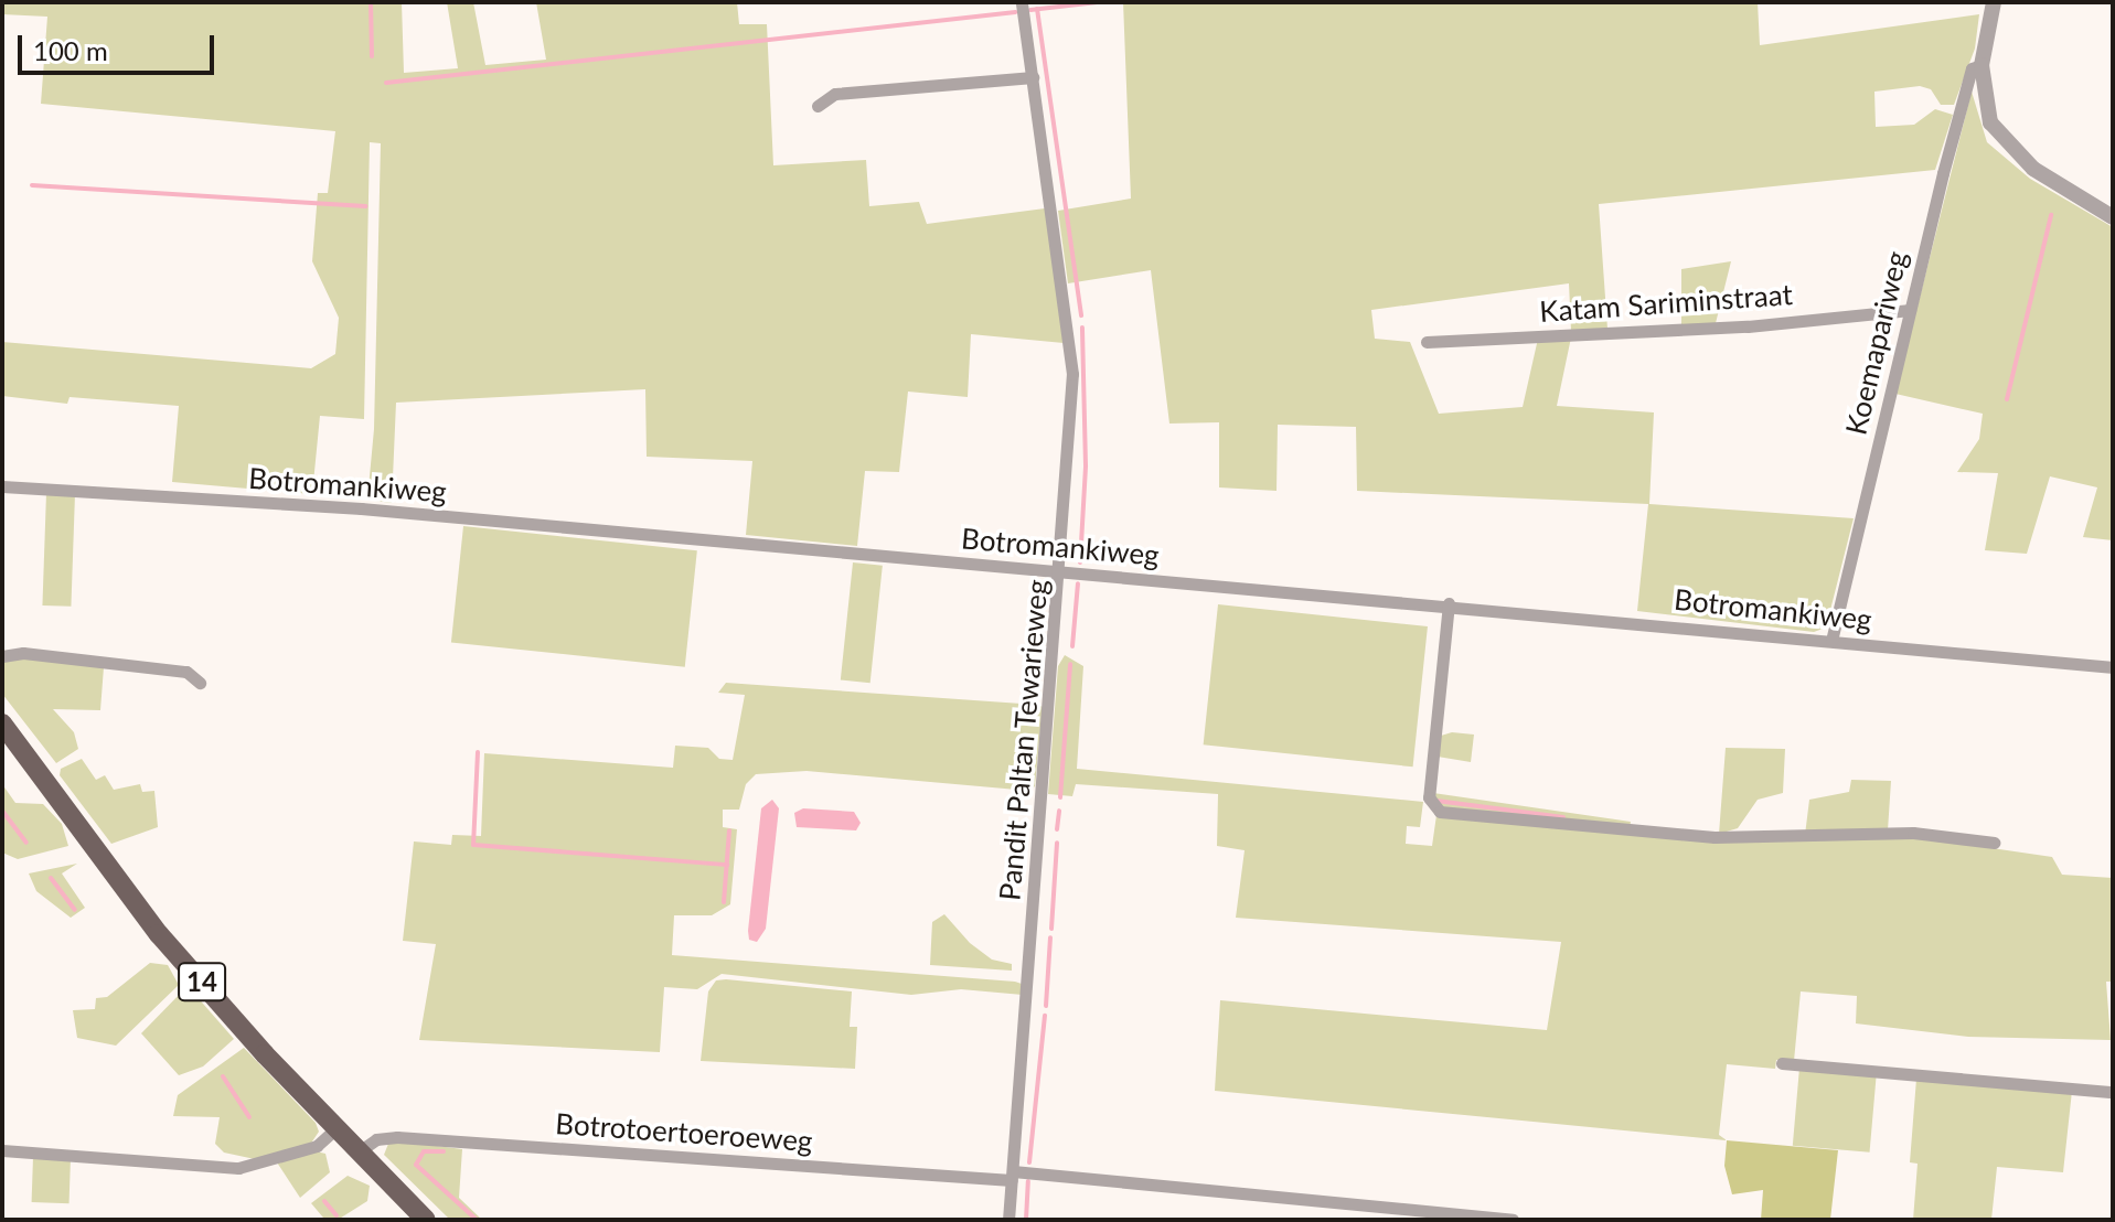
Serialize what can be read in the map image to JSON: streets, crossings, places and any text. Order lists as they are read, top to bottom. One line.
{"streets":{"main road":["14"],"street":["Katam Sariminstraat","Koemapariweg","Botromankiweg","Pandit Paltan Tewarieweg","Botrotoertoeroeweg"]},"crossings":[["Katam Sariminstraat","Koemapariweg"],["Koemapariweg","Botromankiweg"],["Botromankiweg","Pandit Paltan Tewarieweg"],["Pandit Paltan Tewarieweg","Botrotoertoeroeweg"],["14","Botrotoertoeroeweg"]],"scale_bar":"100 m"}
